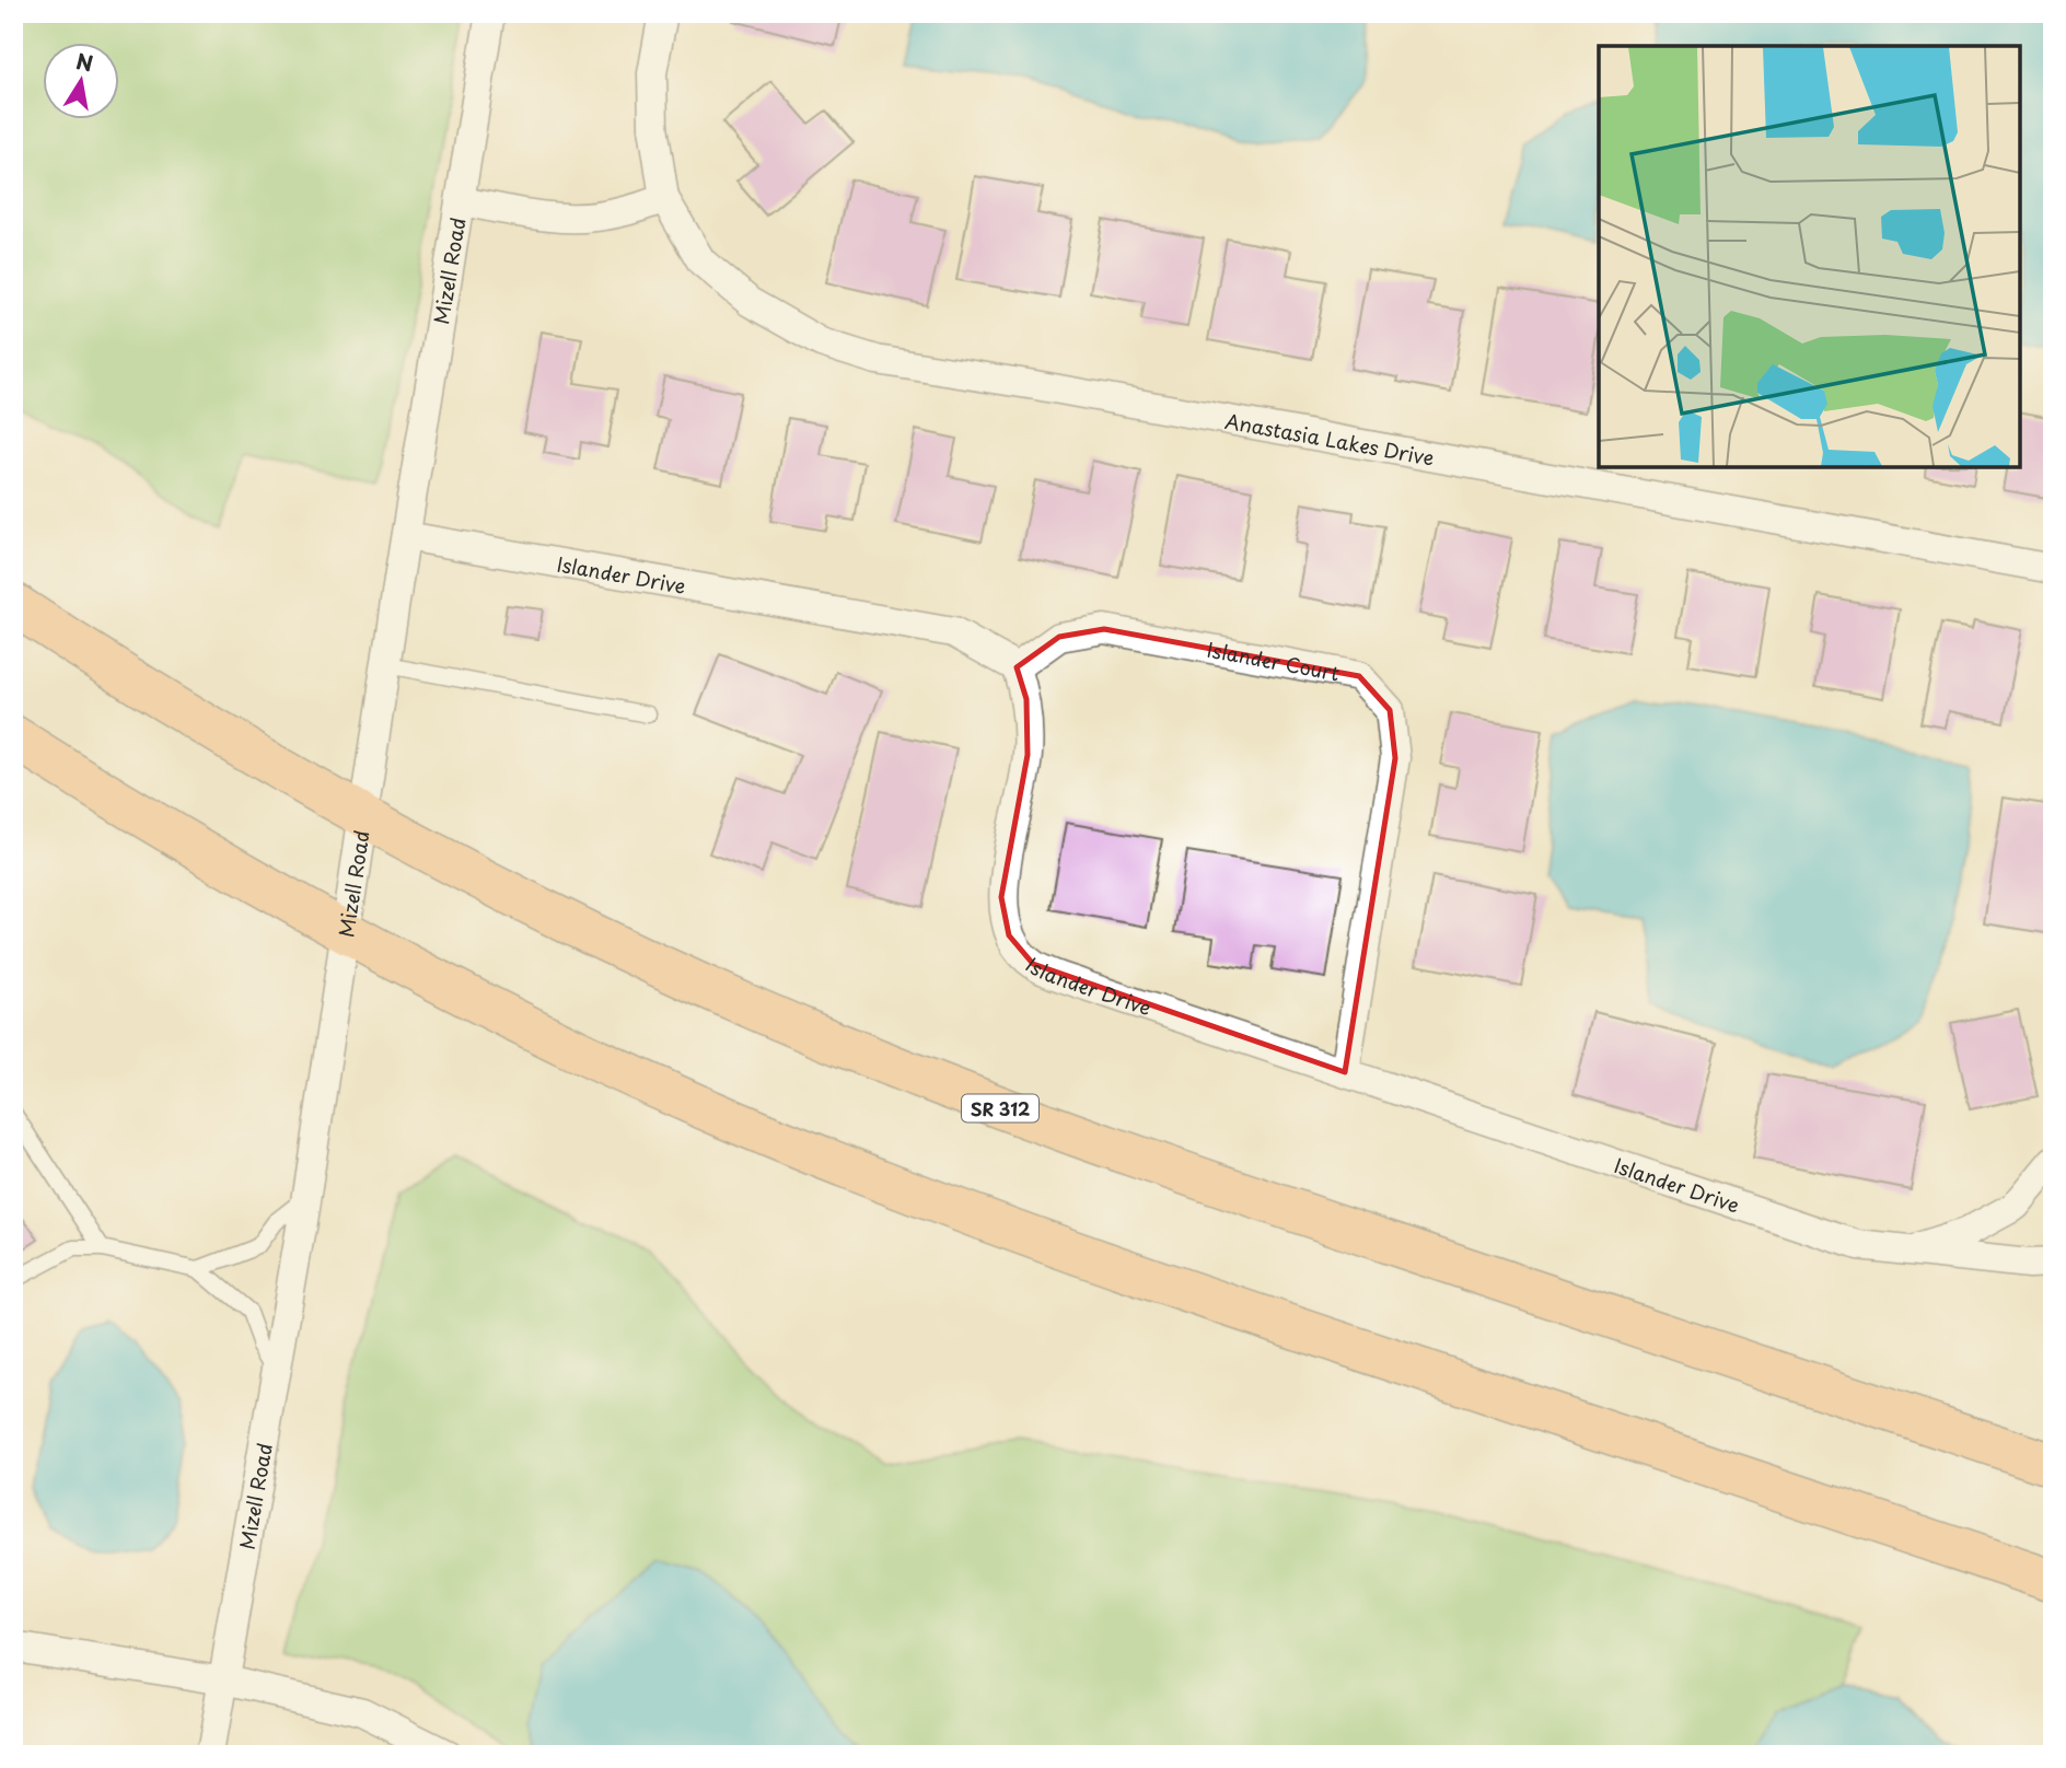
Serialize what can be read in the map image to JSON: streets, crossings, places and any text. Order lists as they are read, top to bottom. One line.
{"streets":{"main road":["SR 312"],"street":["Mizell Road","Anastasia Lakes Drive","Islander Drive","Islander Court"]},"crossings":[["Mizell Road","Islander Drive"],["Mizell Road","SR 312"],["Islander Drive","Islander Court"]],"north":"top"}
